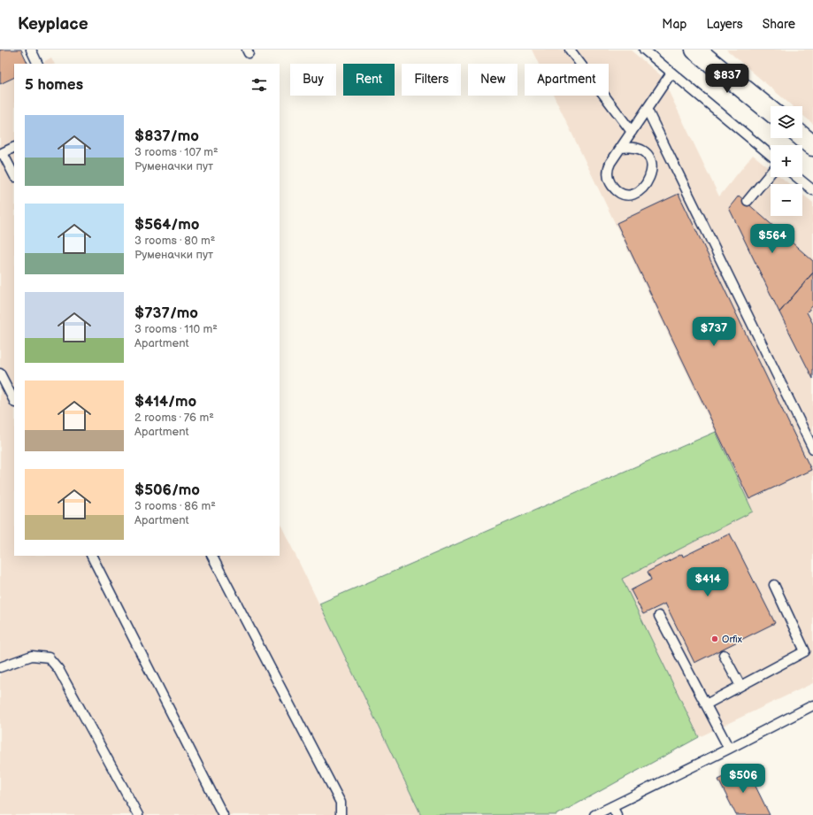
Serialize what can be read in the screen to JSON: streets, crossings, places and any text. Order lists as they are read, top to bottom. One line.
{"places":["Orfix"],"page":{"header":"Keyplace","nav":["Map","Layers","Share"],"price":["$837","$564","$737","$414","$506"],"chip":["Buy","Rent","Filters","New","Apartment"],"heading":"5 homes","map_buttons":["+","−"],"list":[{"name":"$837/mo","note":"3 rooms · 107 m² · Руменачки пут"},{"name":"$564/mo","note":"3 rooms · 80 m² · Руменачки пут"},{"name":"$737/mo","note":"3 rooms · 110 m² · Apartment"},{"name":"$414/mo","note":"2 rooms · 76 m² · Apartment"},{"name":"$506/mo","note":"3 rooms · 86 m² · Apartment"}]}}
